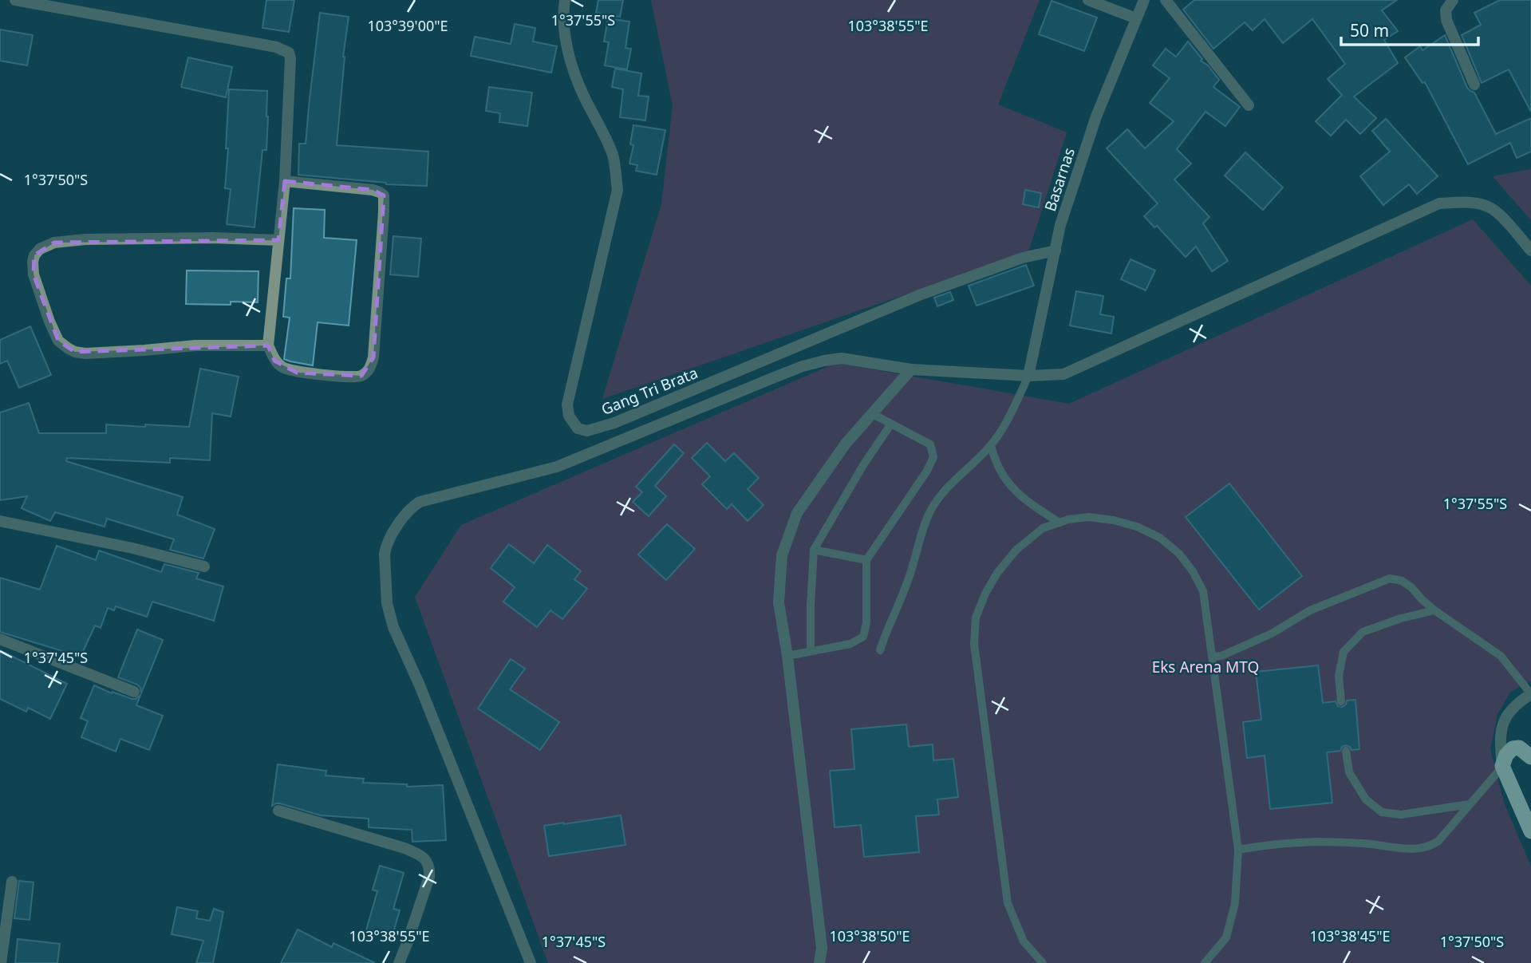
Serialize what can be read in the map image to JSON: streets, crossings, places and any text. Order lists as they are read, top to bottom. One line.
{"streets":{"street":["Basarnas","Gang Tri Brata"]},"crossings":[["Basarnas","Gang Tri Brata"]],"parks":["Eks Arena MTQ"],"scale_bar":"50 m","coordinates":["1°37'55\"S","103°39'00\"E","103°38'55\"E","1°37'50\"S","1°37'45\"S","103°38'50\"E","103°38'45\"E"]}
